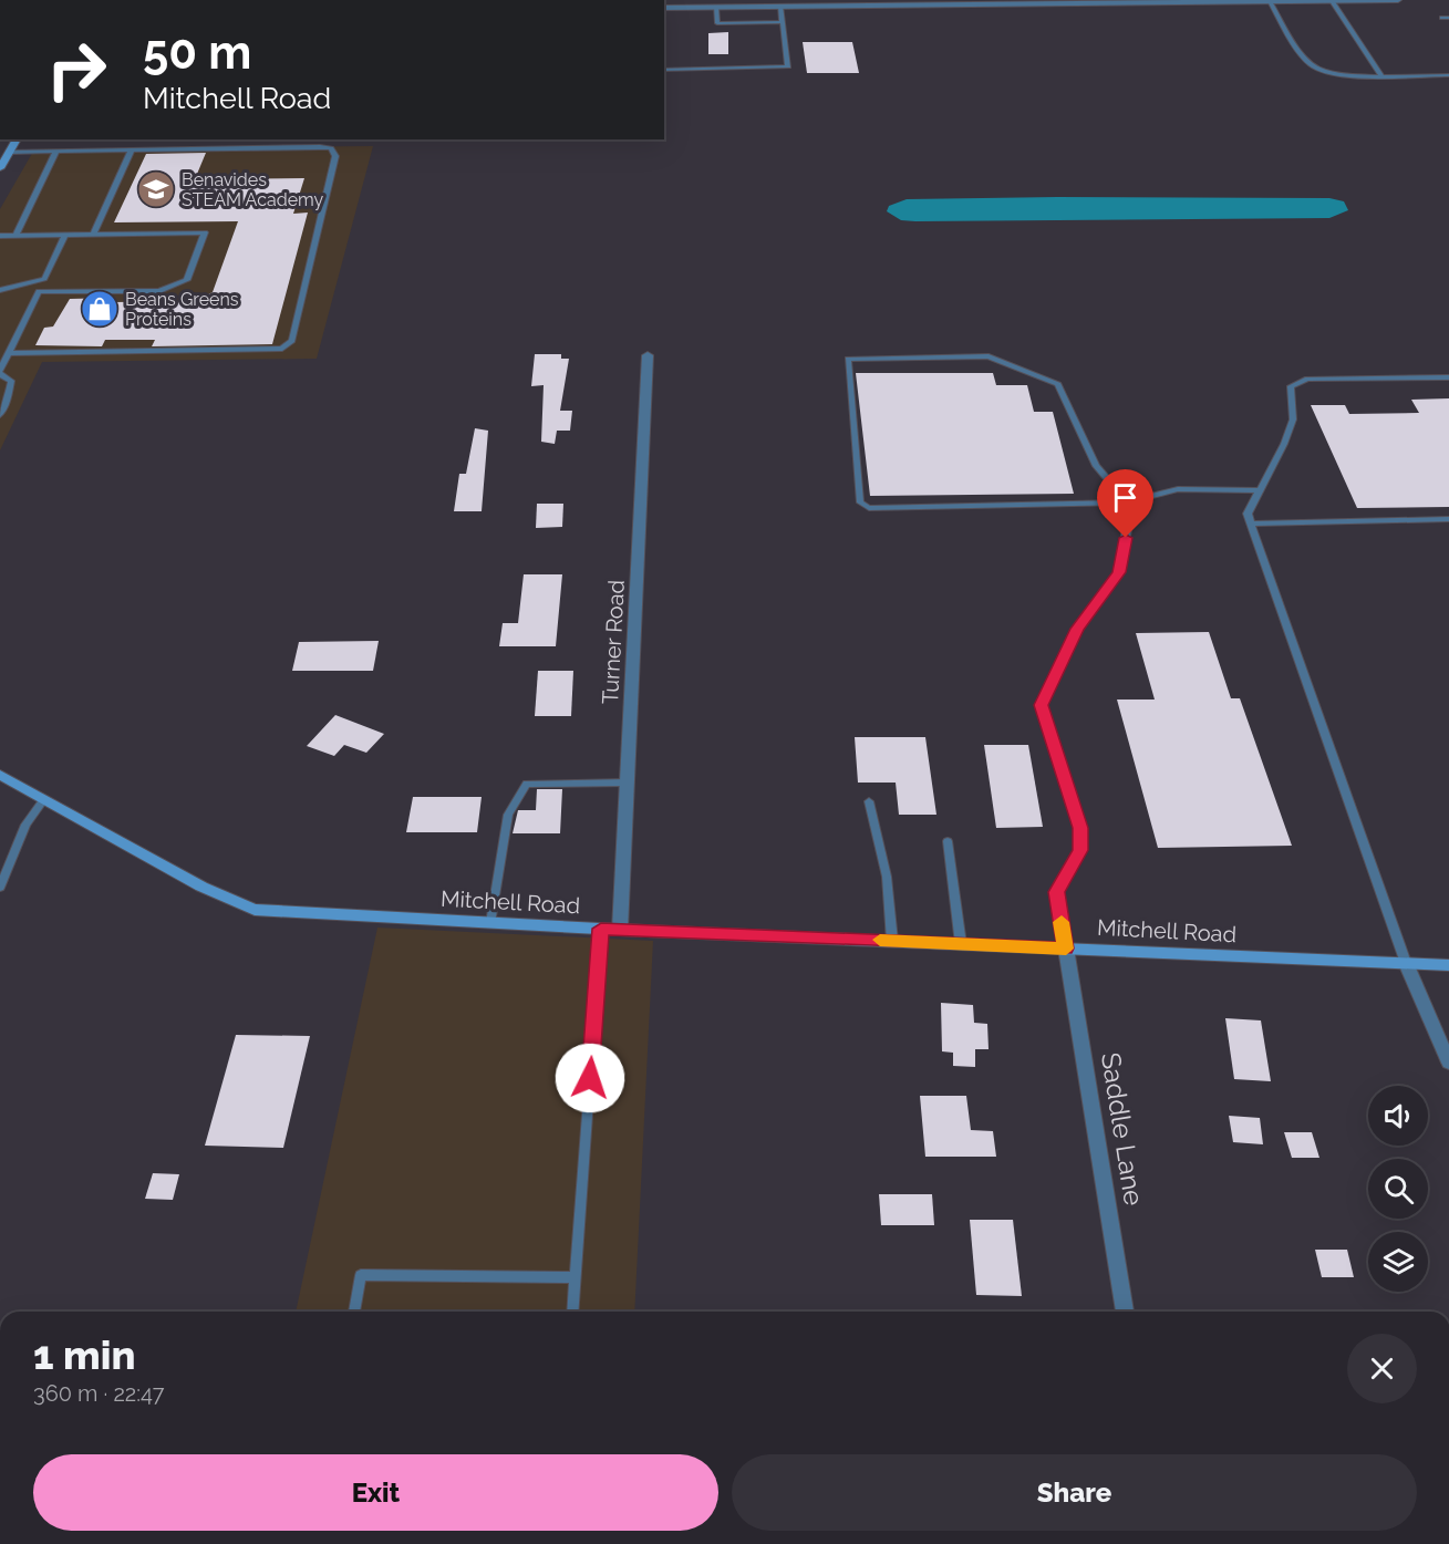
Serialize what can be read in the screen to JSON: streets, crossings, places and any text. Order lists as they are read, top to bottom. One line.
{"streets":{"street":["Turner Road","Mitchell Road","Saddle Lane"]},"crossings":[["Turner Road","Mitchell Road"],["Mitchell Road","Saddle Lane"]],"places":{"school or university":["Benavides STEAM Academy"],"shop":["Beans Greens Proteins"]},"page":{"turn":["50 m","Mitchell Road"],"heading":["1 min","360 m · 22:47"],"buttons":["Exit","Share"]}}
